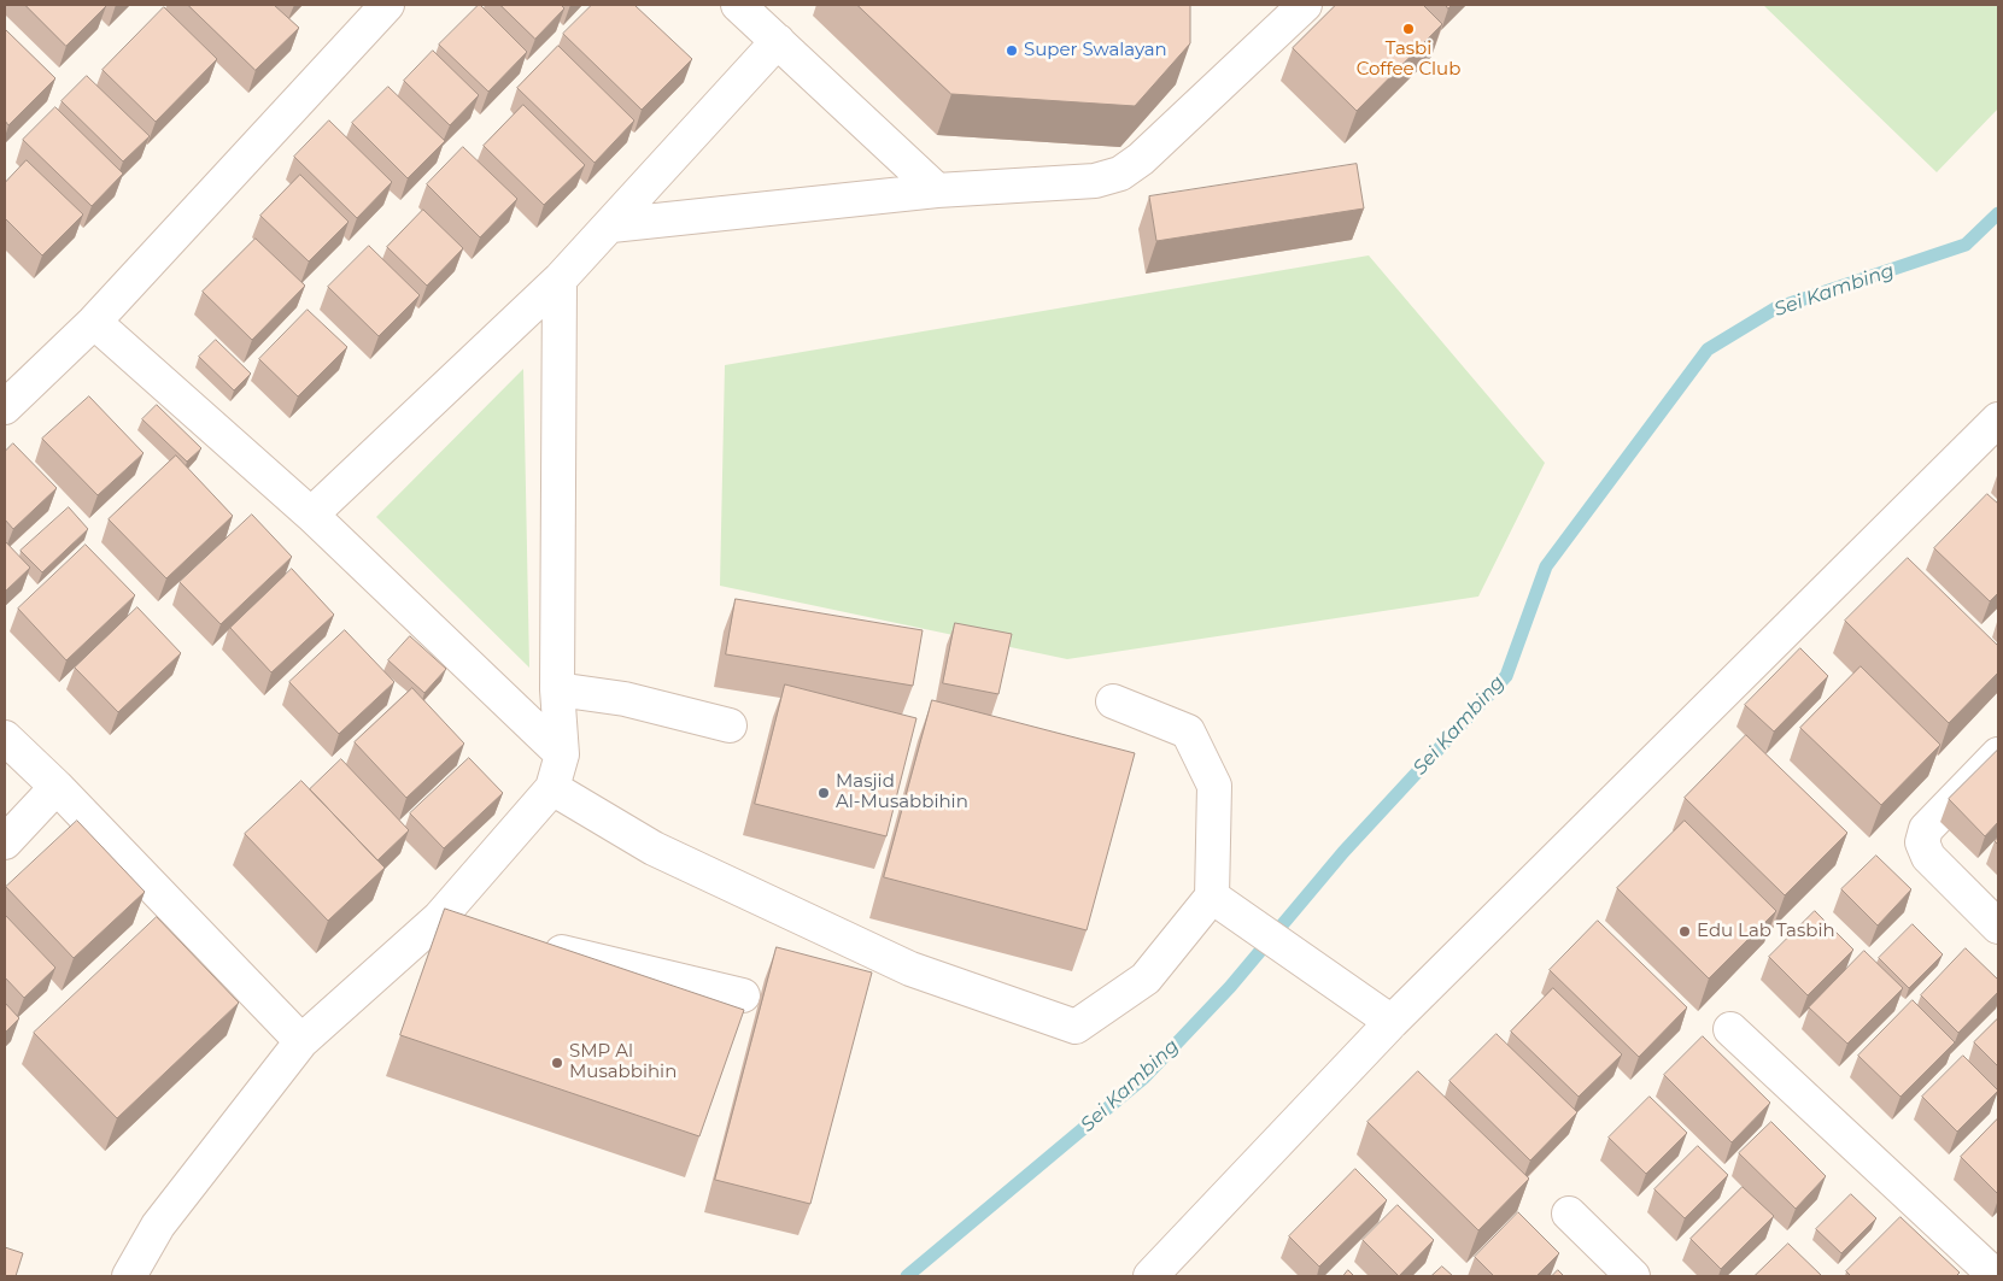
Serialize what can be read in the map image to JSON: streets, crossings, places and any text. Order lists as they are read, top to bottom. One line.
{"water":["Sei Kambing"],"places":["Tasbi Coffee Club","Super Swalayan","Masjid Al-Musabbihin","Edu Lab Tasbih","SMP Al Musabbihin"]}
